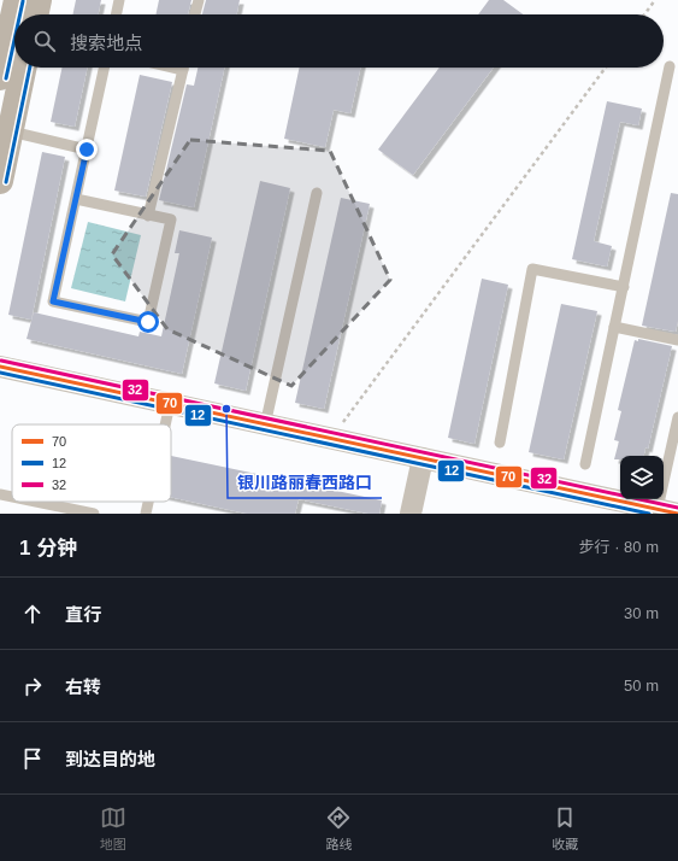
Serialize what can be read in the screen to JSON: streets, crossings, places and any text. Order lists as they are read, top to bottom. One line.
{"places":["银川路丽春西路口"],"lines":["transit line 12","transit line 32","transit line 70"],"legend":["70","12","32"],"page":{"search":"搜索地点","heading":["1 分钟","步行 · 80 m"],"list":[["直行","30 m"],["右转","50 m"],"到达目的地"],"nav":["地图","路线","收藏"]}}
